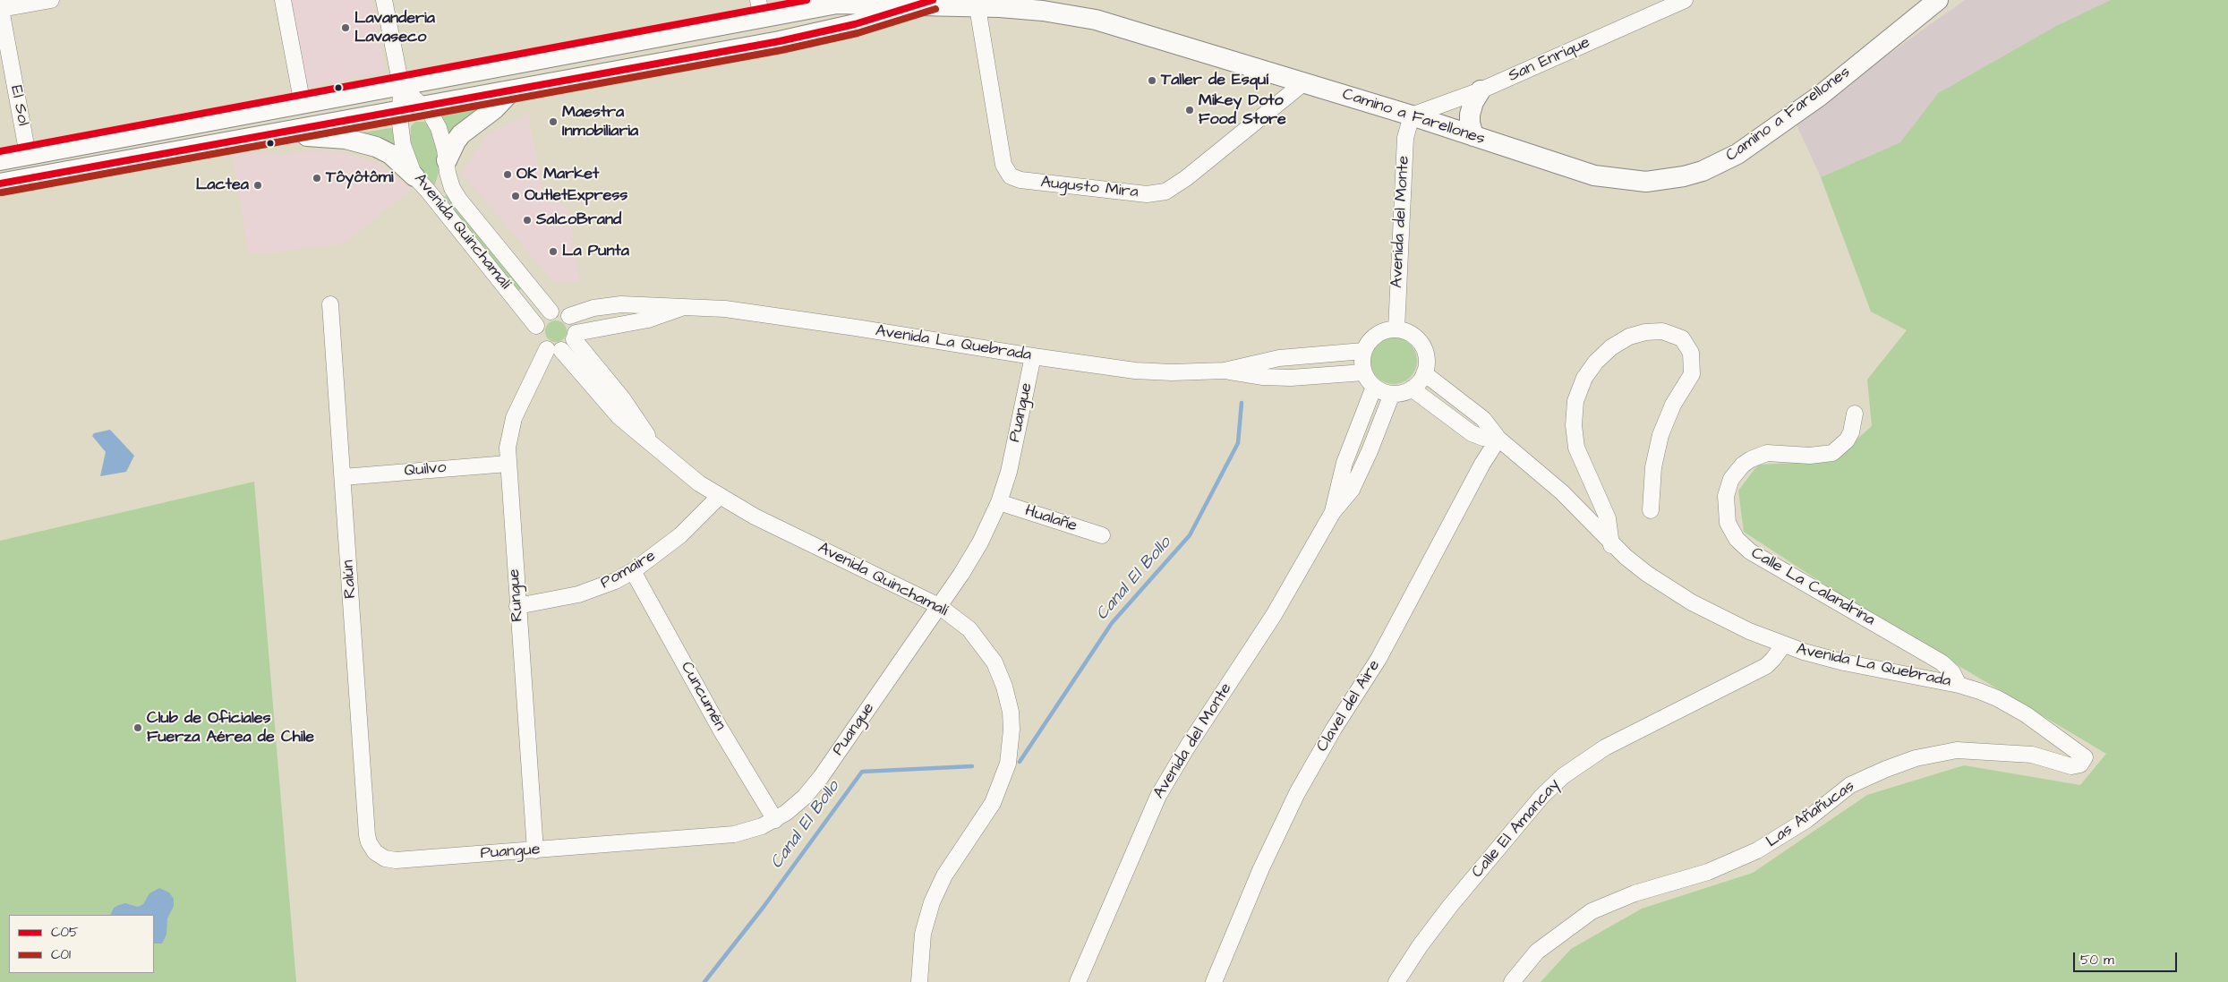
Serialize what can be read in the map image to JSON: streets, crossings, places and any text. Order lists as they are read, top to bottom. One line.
{"streets":{"main road":["Camino a Farellones"],"street":["San Enrique","El Sol","Augusto Mira","Avenida del Monte","Avenida Quinchamalí","Avenida La Quebrada","Puangue","Quilvo","Hualañe","Pomaire","Ralún","Calle La Calandrina","Rungue","Cuncumén","Clavel del Aire","Las Añañucas","Calle El Amancay"]},"crossings":[["San Enrique","Camino a Farellones"],["San Enrique","Avenida del Monte"],["El Sol","Camino a Farellones"],["Camino a Farellones","Augusto Mira"],["Camino a Farellones","Avenida del Monte"],["Camino a Farellones","Avenida Quinchamalí"],["Avenida del Monte","Avenida La Quebrada"],["Avenida Quinchamalí","Avenida La Quebrada"],["Avenida Quinchamalí","Puangue"],["Avenida Quinchamalí","Pomaire"],["Avenida Quinchamalí","Rungue"],["Avenida La Quebrada","Puangue"],["Avenida La Quebrada","Calle La Calandrina"],["Avenida La Quebrada","Rungue"],["Avenida La Quebrada","Clavel del Aire"],["Avenida La Quebrada","Las Añañucas"],["Avenida La Quebrada","Calle El Amancay"],["Puangue","Hualañe"],["Puangue","Ralún"],["Puangue","Rungue"],["Puangue","Cuncumén"],["Quilvo","Ralún"],["Quilvo","Rungue"],["Pomaire","Rungue"],["Pomaire","Cuncumén"]],"water":["Canal El Bollo"],"places":["Lavanderia Lavaseco","Taller de Esquí","Mikey Doto Food Store","Maestra Inmobiliaria","OK Market","Tôyôtômi","Lactea","OutletExpress","SalcoBrand","La Punta","Club de Oficiales Fuerza Aérea de Chile"],"lines":["transit line C05","transit line C01"],"legend":["C05","C01"],"scale_bar":"50 m"}
